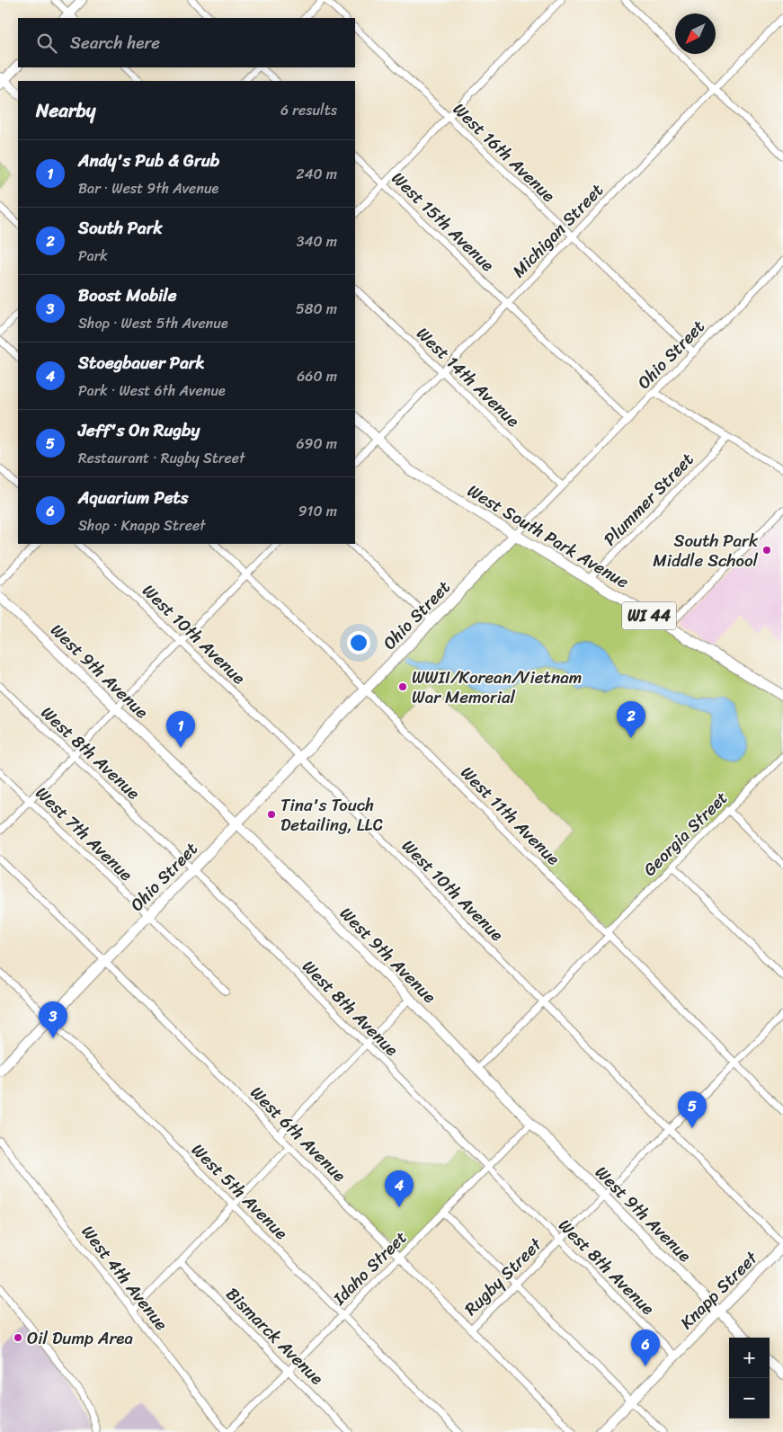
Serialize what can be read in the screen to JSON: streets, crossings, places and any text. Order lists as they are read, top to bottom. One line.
{"streets":{"main road":["Ohio Street","West South Park Avenue","WI 44","West 9th Avenue","Knapp Street"],"street":["West 16th Avenue","West 15th Avenue","Michigan Street","West 14th Avenue","Plummer Street","West 10th Avenue","West 8th Avenue","West 11th Avenue","West 7th Avenue","Georgia Street","West 6th Avenue","West 5th Avenue","Idaho Street","Rugby Street","West 4th Avenue","Bismarck Avenue"]},"crossings":[["West 16th Avenue","Michigan Street"],["West 16th Avenue","Ohio Street"],["West 15th Avenue","Michigan Street"],["West 15th Avenue","Ohio Street"],["Michigan Street","West 14th Avenue"],["Michigan Street","West South Park Avenue"],["Ohio Street","West 14th Avenue"],["Ohio Street","West South Park Avenue"],["Ohio Street","West 10th Avenue"],["Ohio Street","West 9th Avenue"],["Ohio Street","West 8th Avenue"],["Ohio Street","West 11th Avenue"],["Ohio Street","West 7th Avenue"],["Ohio Street","West 6th Avenue"],["Ohio Street","West 5th Avenue"],["Plummer Street","West South Park Avenue"],["West 10th Avenue","Georgia Street"],["West 10th Avenue","Rugby Street"],["West 10th Avenue","Knapp Street"],["West 9th Avenue","Georgia Street"],["West 9th Avenue","Idaho Street"],["West 9th Avenue","Rugby Street"],["West 9th Avenue","Knapp Street"],["West 8th Avenue","Idaho Street"],["West 8th Avenue","Rugby Street"],["West 8th Avenue","Knapp Street"],["West 11th Avenue","Georgia Street"],["West 11th Avenue","Rugby Street"],["West 6th Avenue","Idaho Street"],["West 6th Avenue","Rugby Street"],["West 5th Avenue","Idaho Street"],["Idaho Street","West 4th Avenue"],["Idaho Street","Bismarck Avenue"]],"places":["South Park Middle School","WWII/Korean/Vietnam War Memorial","Tina's Touch Detailing, LLC","Oil Dump Area"],"north":"bottom left","page":{"search":"Search here","heading":["Nearby","6 results"],"list":[{"mark":"1","name":"Andy's Pub & Grub","note":"Bar · West 9th Avenue","value":"240 m"},{"mark":"2","name":"South Park","note":"Park","value":"340 m"},{"mark":"3","name":"Boost Mobile","note":"Shop · West 5th Avenue","value":"580 m"},{"mark":"4","name":"Stoegbauer Park","note":"Park · West 6th Avenue","value":"660 m"},{"mark":"5","name":"Jeff's On Rugby","note":"Restaurant · Rugby Street","value":"690 m"},{"mark":"6","name":"Aquarium Pets","note":"Shop · Knapp Street","value":"910 m"}],"pins":["2","1","3","5","4","6"],"map_buttons":["+","−"]}}
